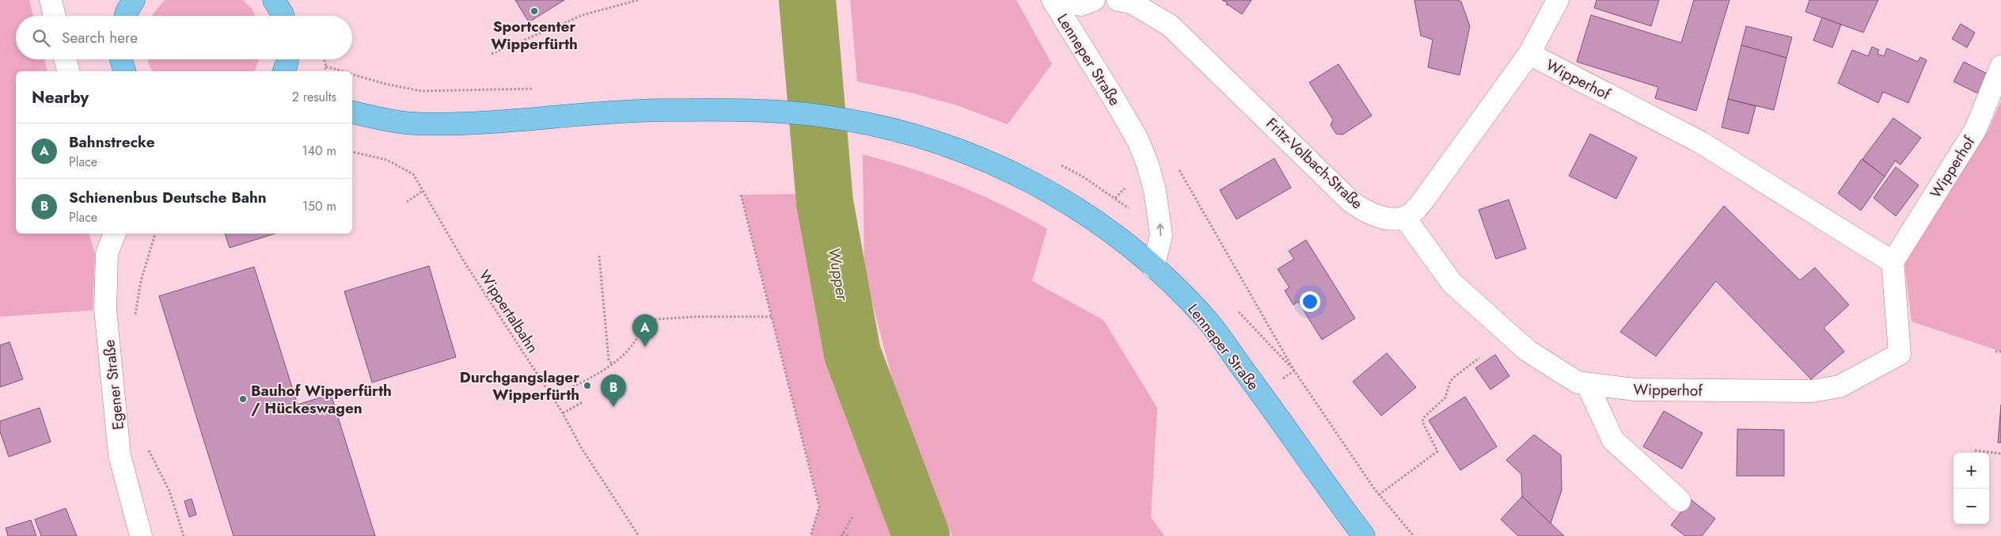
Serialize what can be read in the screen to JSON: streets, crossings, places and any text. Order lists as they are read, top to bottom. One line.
{"streets":{"main road":["Lenneper Straße"],"street":["Wipperhof","Fritz-Volbach-Straße","Egener Straße"],"path":["Wippertalbahn"]},"crossings":[["Wipperhof","Fritz-Volbach-Straße"]],"one_way":["Lenneper Straße"],"water":["Wupper"],"places":["Sportcenter Wipperfürth","Durchgangslager Wipperfürth","Bauhof Wipperfürth / Hückeswagen"],"page":{"search":"Search here","heading":["Nearby","2 results"],"list":[{"mark":"A","name":"Bahnstrecke","note":"Place","value":"140 m"},{"mark":"B","name":"Schienenbus Deutsche Bahn","note":"Place","value":"150 m"}],"pins":["A","B"],"map_buttons":["+","−"]}}
